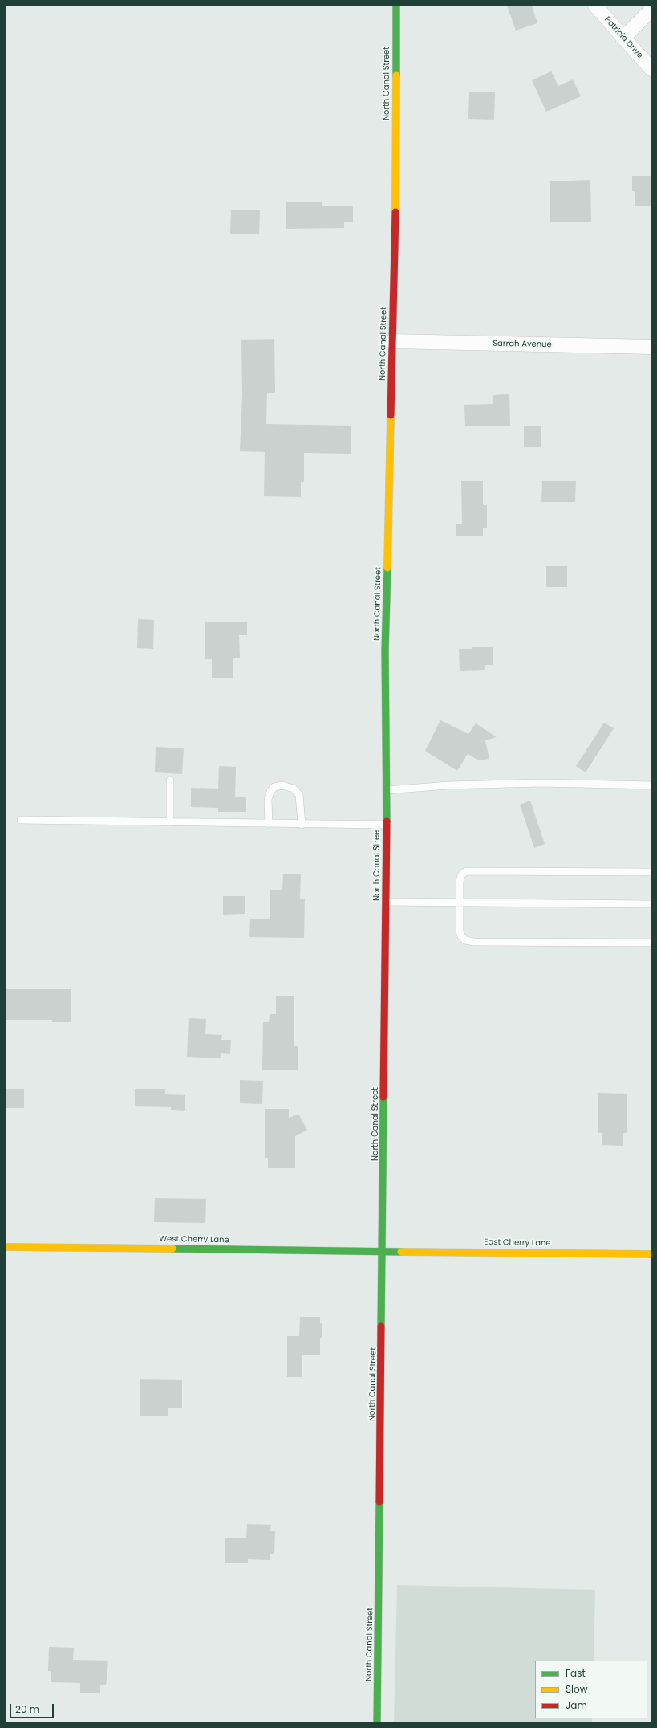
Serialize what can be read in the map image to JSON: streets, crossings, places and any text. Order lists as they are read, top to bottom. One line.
{"streets":{"main road":["North Canal Street","West Cherry Lane","East Cherry Lane"],"street":["Patricia Drive","Sarrah Avenue"]},"crossings":[["North Canal Street","Sarrah Avenue"],["North Canal Street","West Cherry Lane"],["North Canal Street","East Cherry Lane"],["West Cherry Lane","East Cherry Lane"]],"legend":["Fast","Slow","Jam"],"scale_bar":"20 m"}
